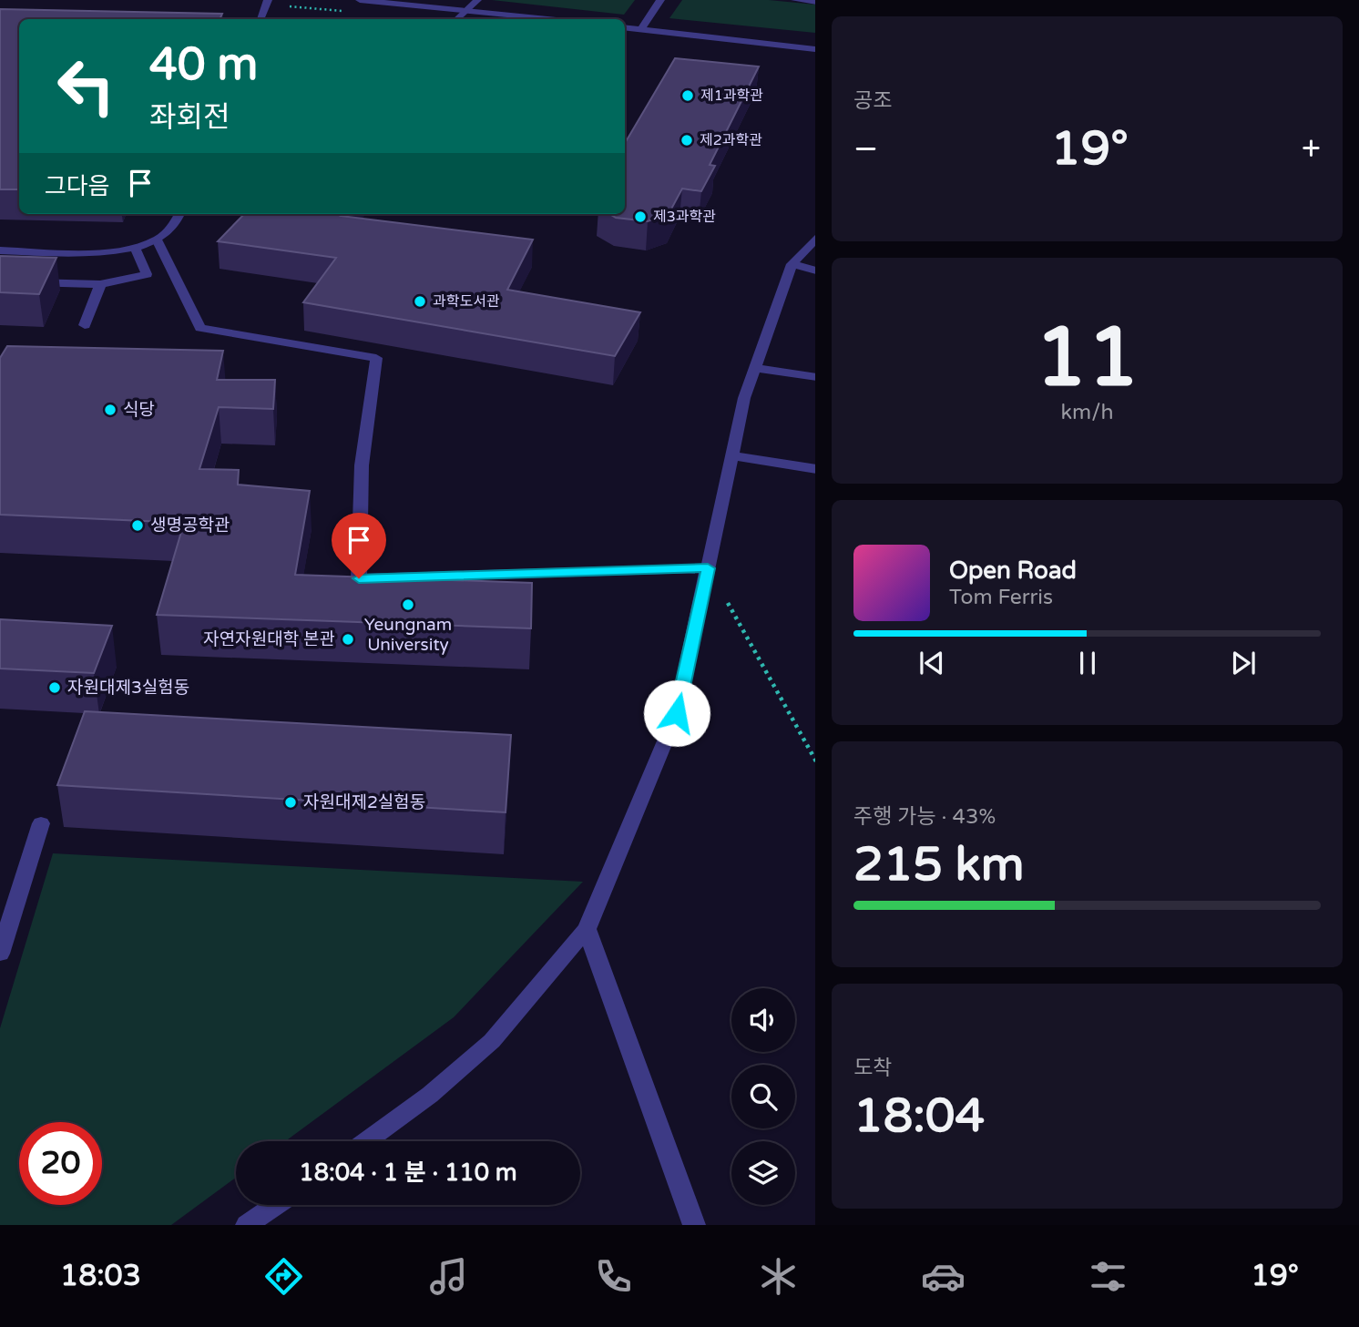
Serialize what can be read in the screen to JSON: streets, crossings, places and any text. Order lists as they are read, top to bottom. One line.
{"places":["제1과학관","제2과학관","제3과학관","과학도서관","식당","생명공학관","Yeungnam University","자연자원대학 본관","자원대제3실험동","자원대제2실험동"],"page":{"tile":["공조",["11","km/h"],["주행 가능 · 43%","215 km"],["도착","18:04"]],"turn":["40 m","좌회전"],"heat":["−","19°","+"],"then":"그다음","song":["Open Road","Tom Ferris"],"limit":"20","trip":"18:04 · 1 분 · 110 m","tabs":["18:03","19°"]}}
